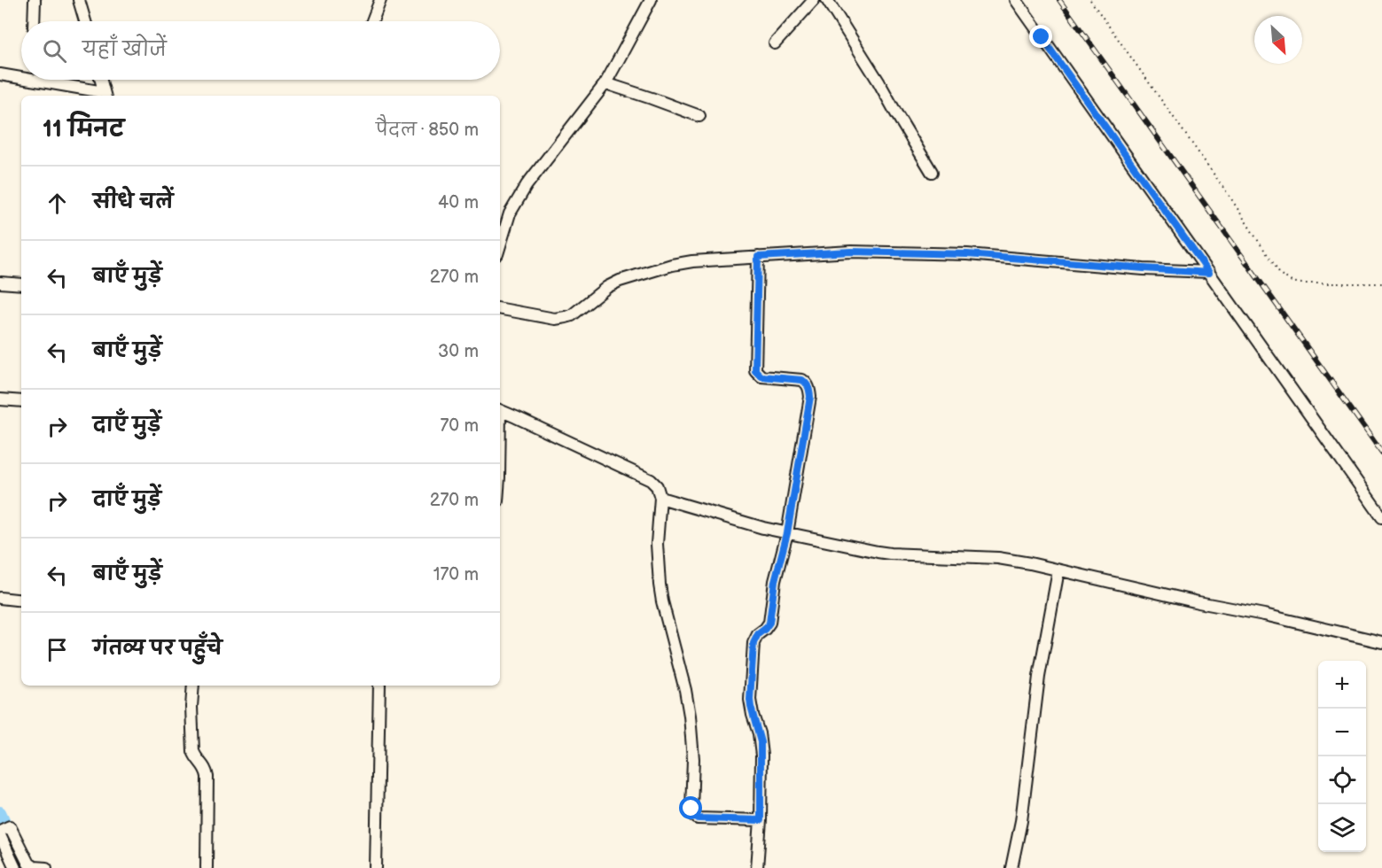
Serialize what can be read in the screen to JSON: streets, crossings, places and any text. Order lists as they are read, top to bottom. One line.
{"north":"bottom right","page":{"search":"यहाँ खोजें","heading":["11 मिनट","पैदल · 850 m"],"list":[["सीधे चलें","40 m"],["बाएँ मुड़ें","270 m"],["बाएँ मुड़ें","30 m"],["दाएँ मुड़ें","70 m"],["दाएँ मुड़ें","270 m"],["बाएँ मुड़ें","170 m"],"गंतव्य पर पहुँचे"],"map_buttons":["+","−"]}}
